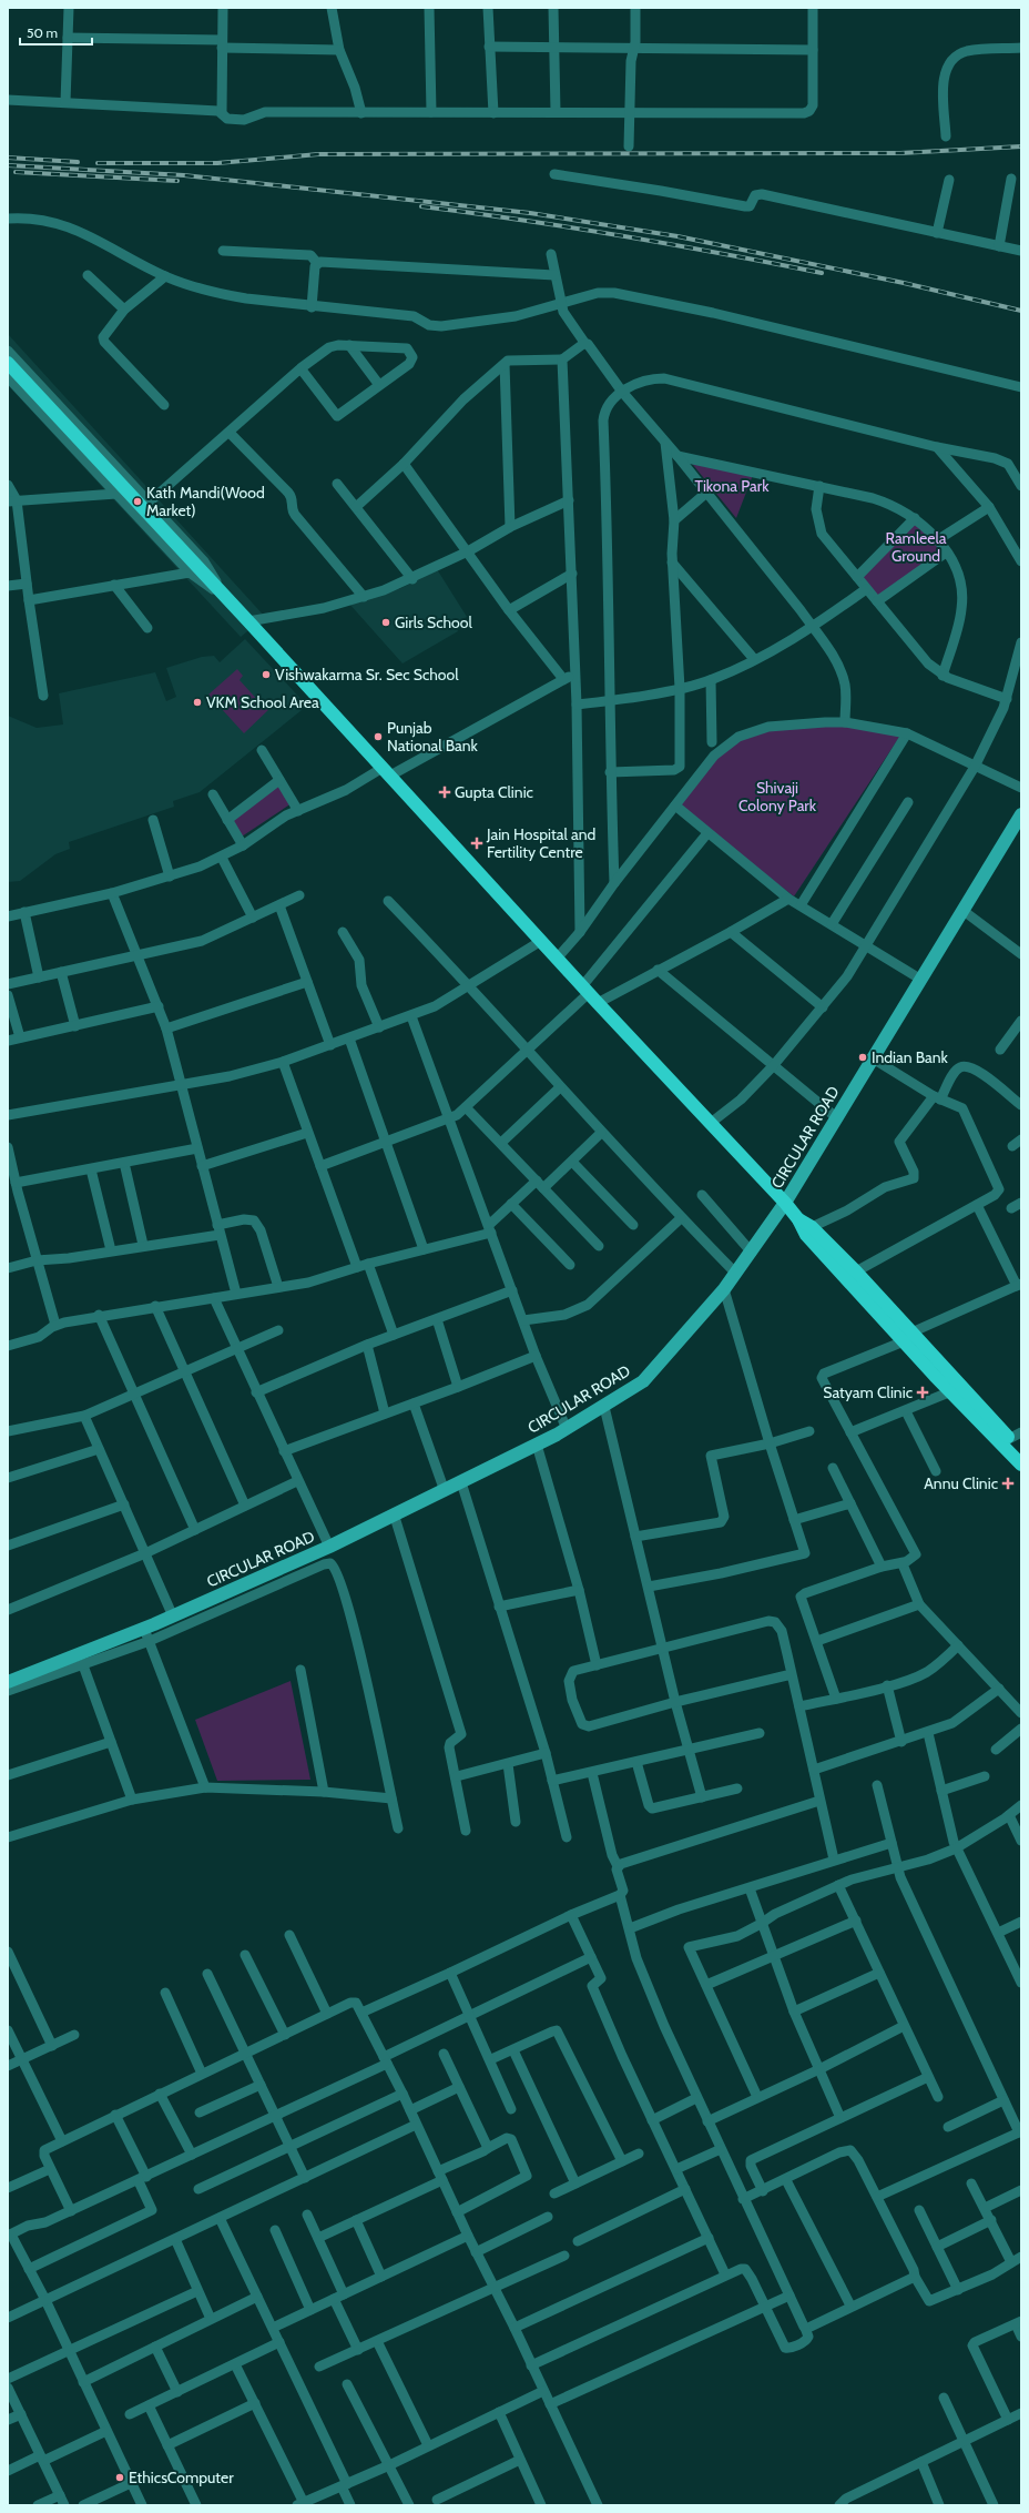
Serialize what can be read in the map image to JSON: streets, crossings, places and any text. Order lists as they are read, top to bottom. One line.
{"streets":{"main road":["CIRCULAR ROAD"]},"parks":["Tikona Park","Ramleela Ground","Shivaji Colony Park"],"places":{"other":["Kath Mandi(Wood Market)","Girls School","Vishwakarma Sr. Sec School","VKM School Area","Punjab National Bank","Indian Bank","EthicsComputer"],"health":["Gupta Clinic","Jain Hospital and Fertility Centre","Satyam Clinic","Annu Clinic"]},"scale_bar":"50 m"}
